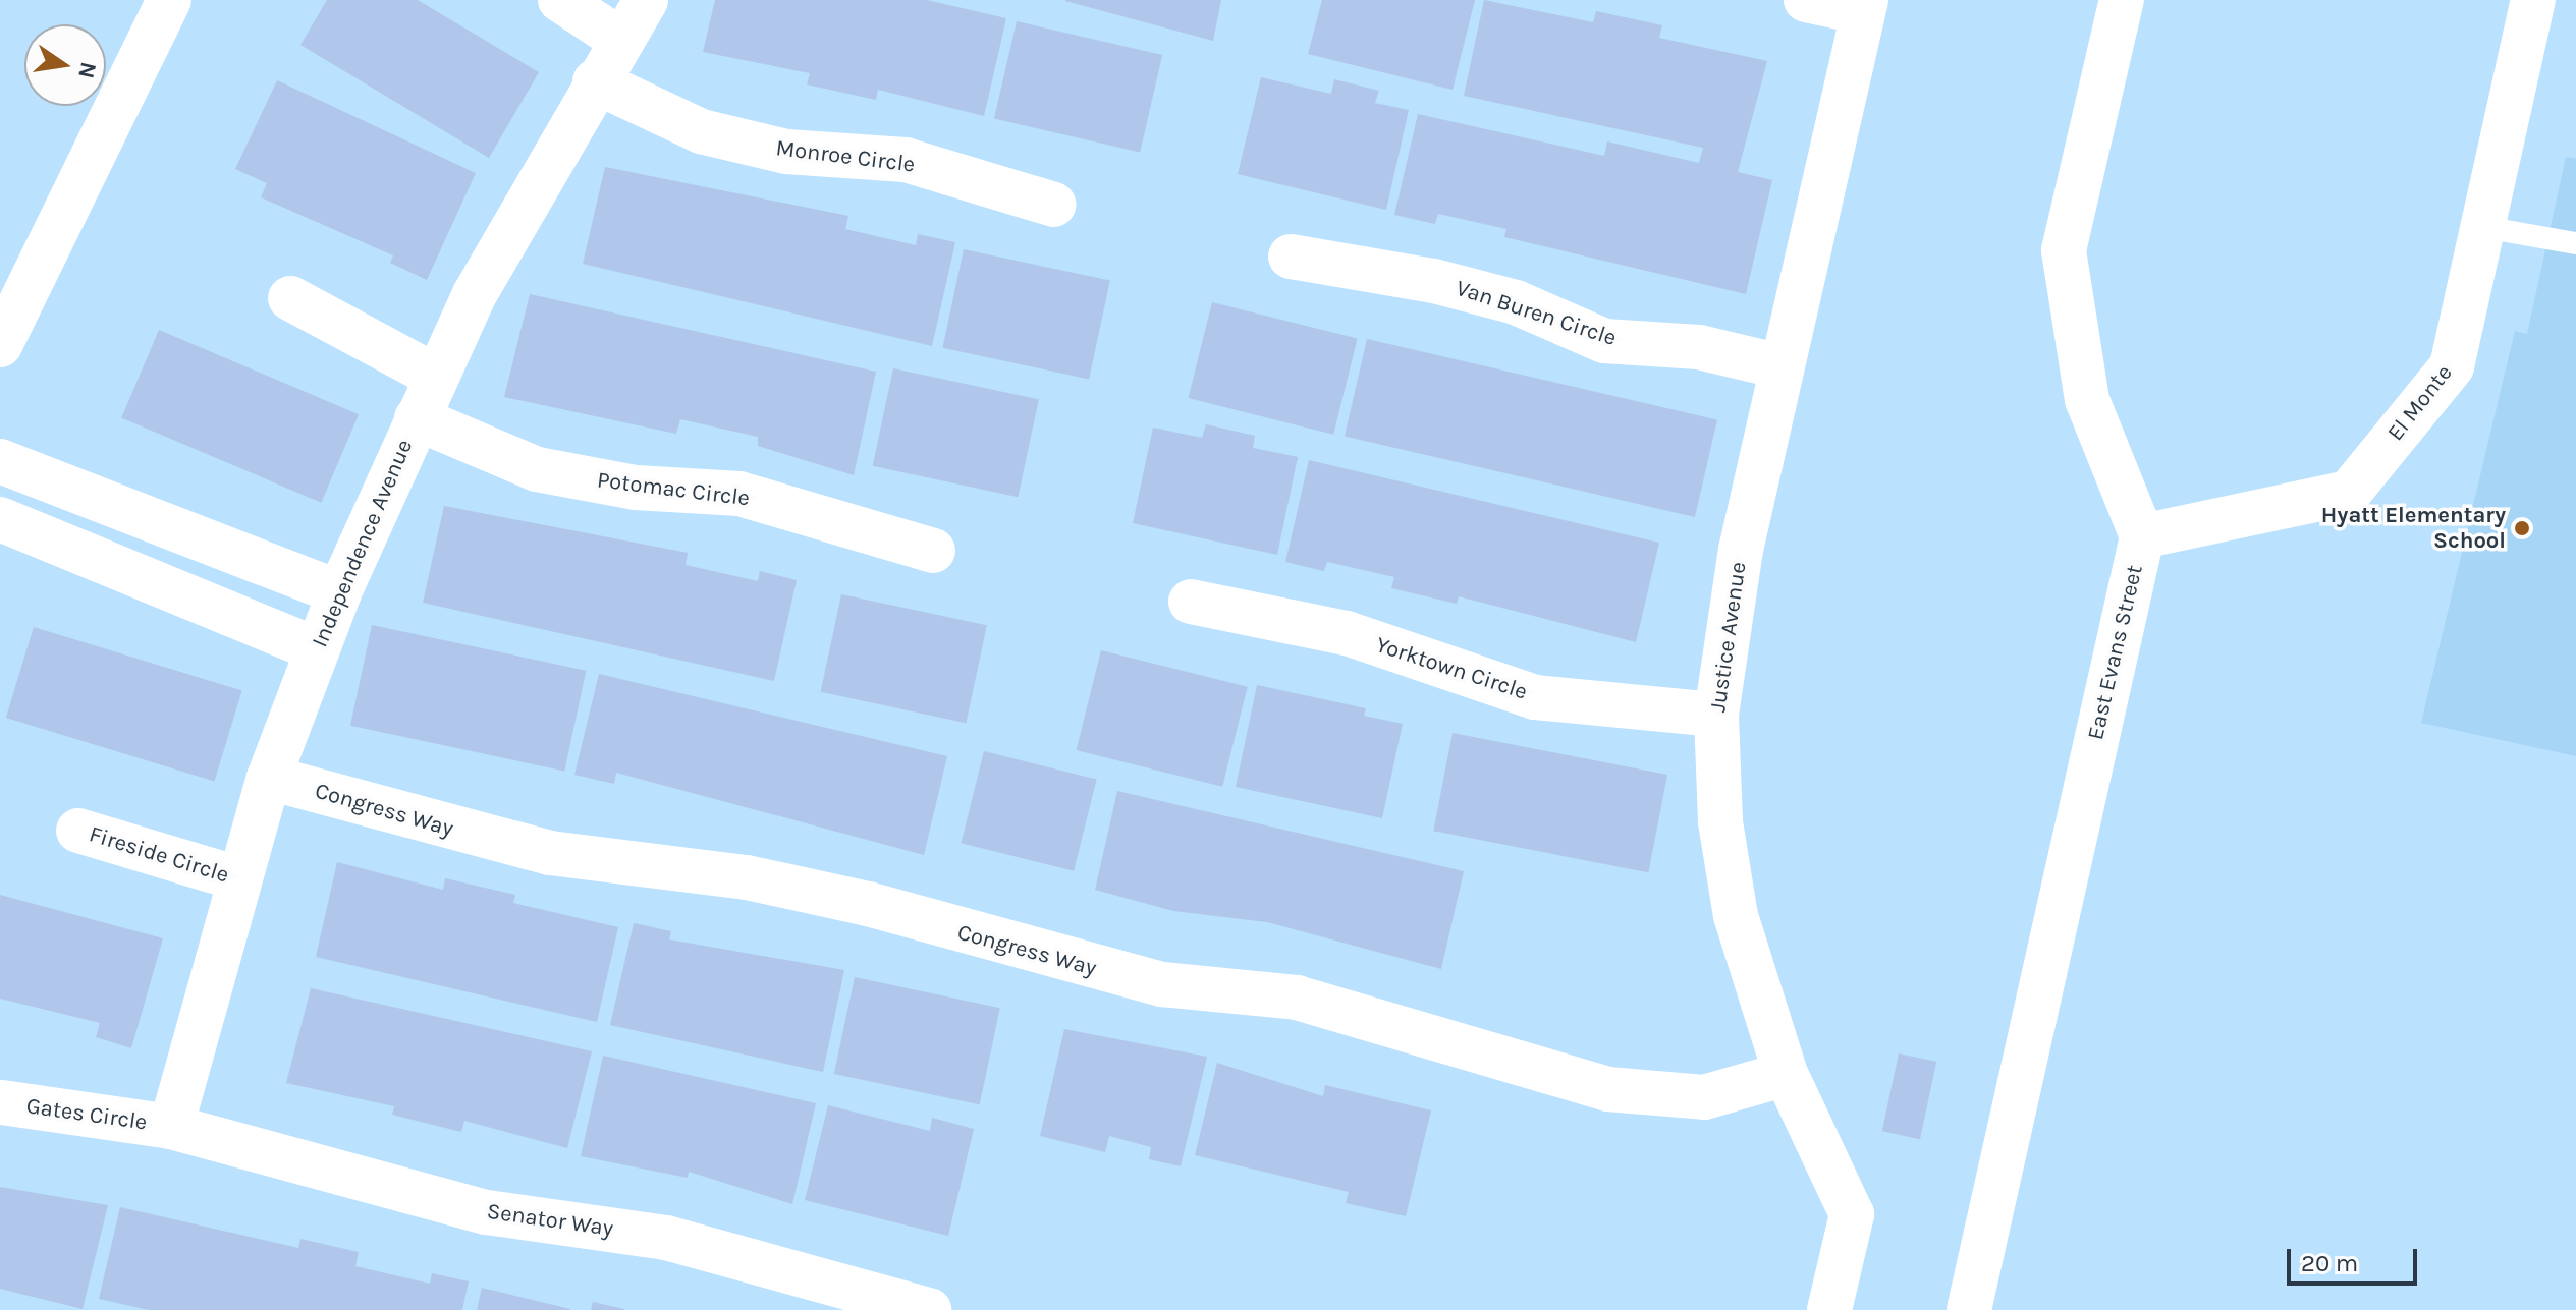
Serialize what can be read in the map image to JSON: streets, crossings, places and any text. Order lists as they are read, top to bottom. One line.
{"streets":{"street":["Monroe Circle","Van Buren Circle","El Monte","Potomac Circle","Independence Avenue","Justice Avenue","East Evans Street","Yorktown Circle","Congress Way","Fireside Circle","Gates Circle","Senator Way"]},"crossings":[["Monroe Circle","Independence Avenue"],["Van Buren Circle","Justice Avenue"],["El Monte","East Evans Street"],["Potomac Circle","Independence Avenue"],["Independence Avenue","Congress Way"],["Independence Avenue","Fireside Circle"],["Independence Avenue","Gates Circle"],["Independence Avenue","Senator Way"],["Justice Avenue","Yorktown Circle"],["Justice Avenue","Congress Way"],["Gates Circle","Senator Way"]],"places":["Hyatt Elementary School"],"scale_bar":"20 m","north":"right"}
